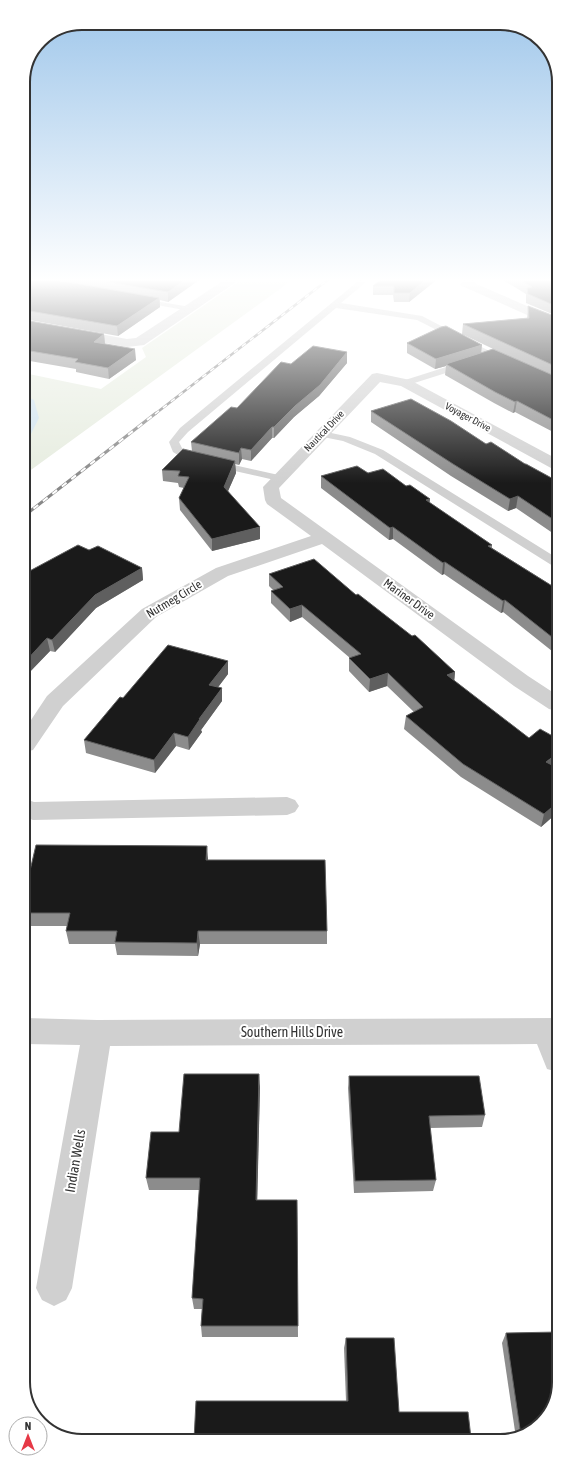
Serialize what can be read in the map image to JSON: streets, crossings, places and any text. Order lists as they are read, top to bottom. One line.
{"streets":{"street":["Voyager Drive","Nautical Drive","Nutmeg Circle","Mariner Drive","Southern Hills Drive","Indian Wells"]},"crossings":[["Voyager Drive","Nautical Drive"],["Nautical Drive","Mariner Drive"],["Nutmeg Circle","Mariner Drive"],["Southern Hills Drive","Indian Wells"]],"north":"top"}
